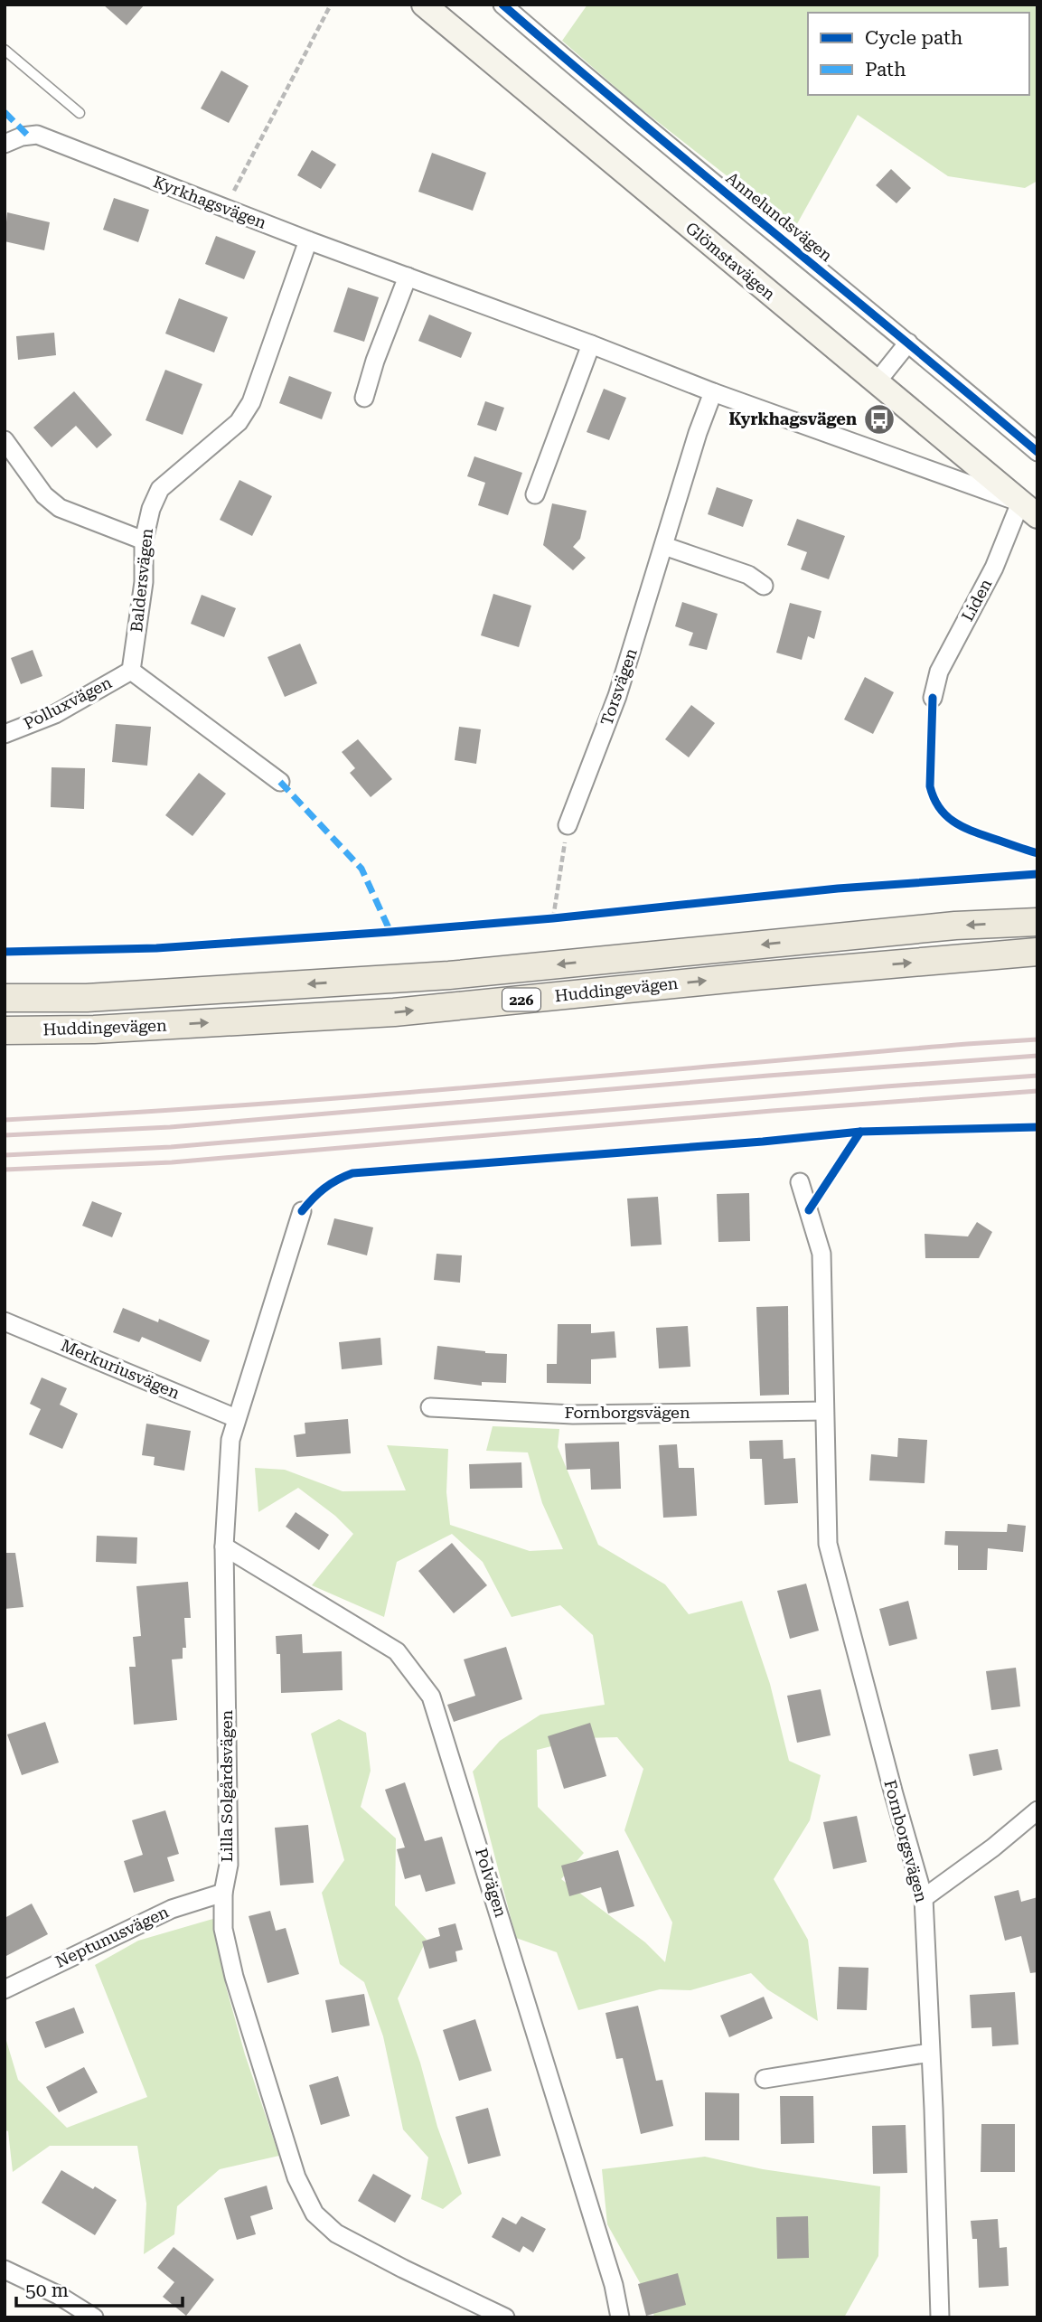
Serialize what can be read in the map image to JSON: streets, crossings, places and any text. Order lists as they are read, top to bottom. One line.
{"streets":{"main road":["Glömstavägen","Huddingevägen","226"],"street":["Kyrkhagsvägen","Annelundsvägen","Baldersvägen","Liden","Torsvägen","Polluxvägen","Merkuriusvägen","Fornborgsvägen","Lilla Solgårdsvägen","Polvägen","Neptunusvägen"]},"crossings":[["Kyrkhagsvägen","Glömstavägen"],["Kyrkhagsvägen","Baldersvägen"],["Kyrkhagsvägen","Liden"],["Kyrkhagsvägen","Torsvägen"],["Glömstavägen","Liden"],["Baldersvägen","Polluxvägen"],["Merkuriusvägen","Lilla Solgårdsvägen"],["Lilla Solgårdsvägen","Polvägen"],["Lilla Solgårdsvägen","Neptunusvägen"]],"places":{"bus stop":["Kyrkhagsvägen"]},"legend":["Cycle path","Path"],"scale_bar":"50 m"}
